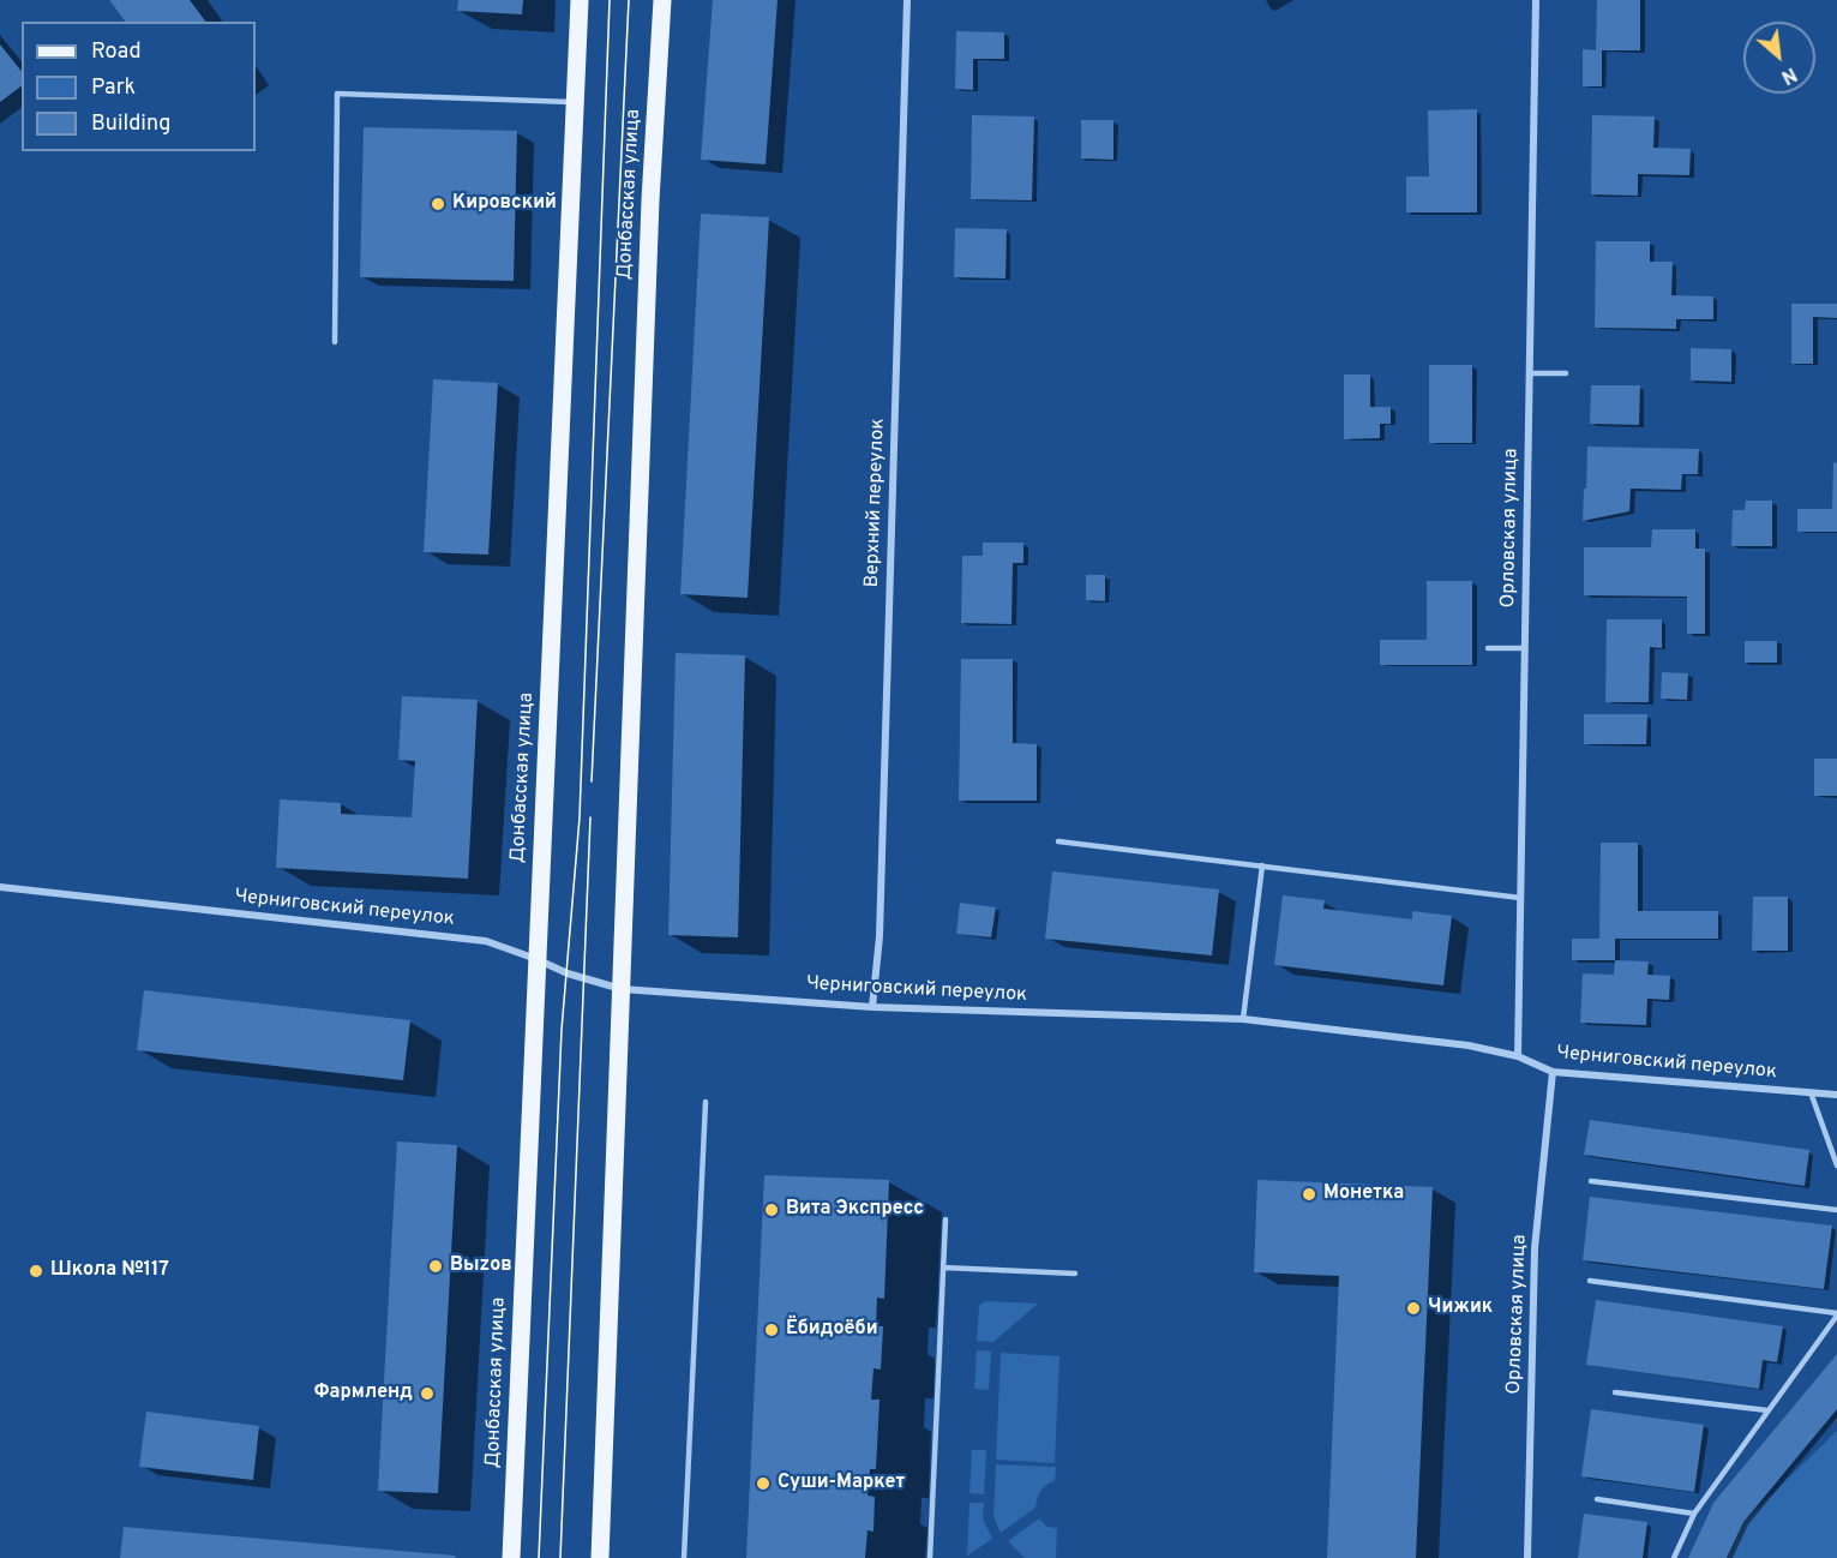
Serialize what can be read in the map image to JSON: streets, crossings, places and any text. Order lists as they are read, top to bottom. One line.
{"streets":{"main road":["Донбасская улица"],"street":["Верхний переулок","Орловская улица","Черниговский переулок"]},"crossings":[["Донбасская улица","Черниговский переулок"],["Верхний переулок","Черниговский переулок"],["Орловская улица","Черниговский переулок"]],"places":["Кировский","Монетка","Вита Экспресс","Выzов","Школа №117","Чижик","Ёбидоёби","Фармленд","Суши-Маркет"],"legend":["Road","Park","Building"],"north":"bottom right"}
